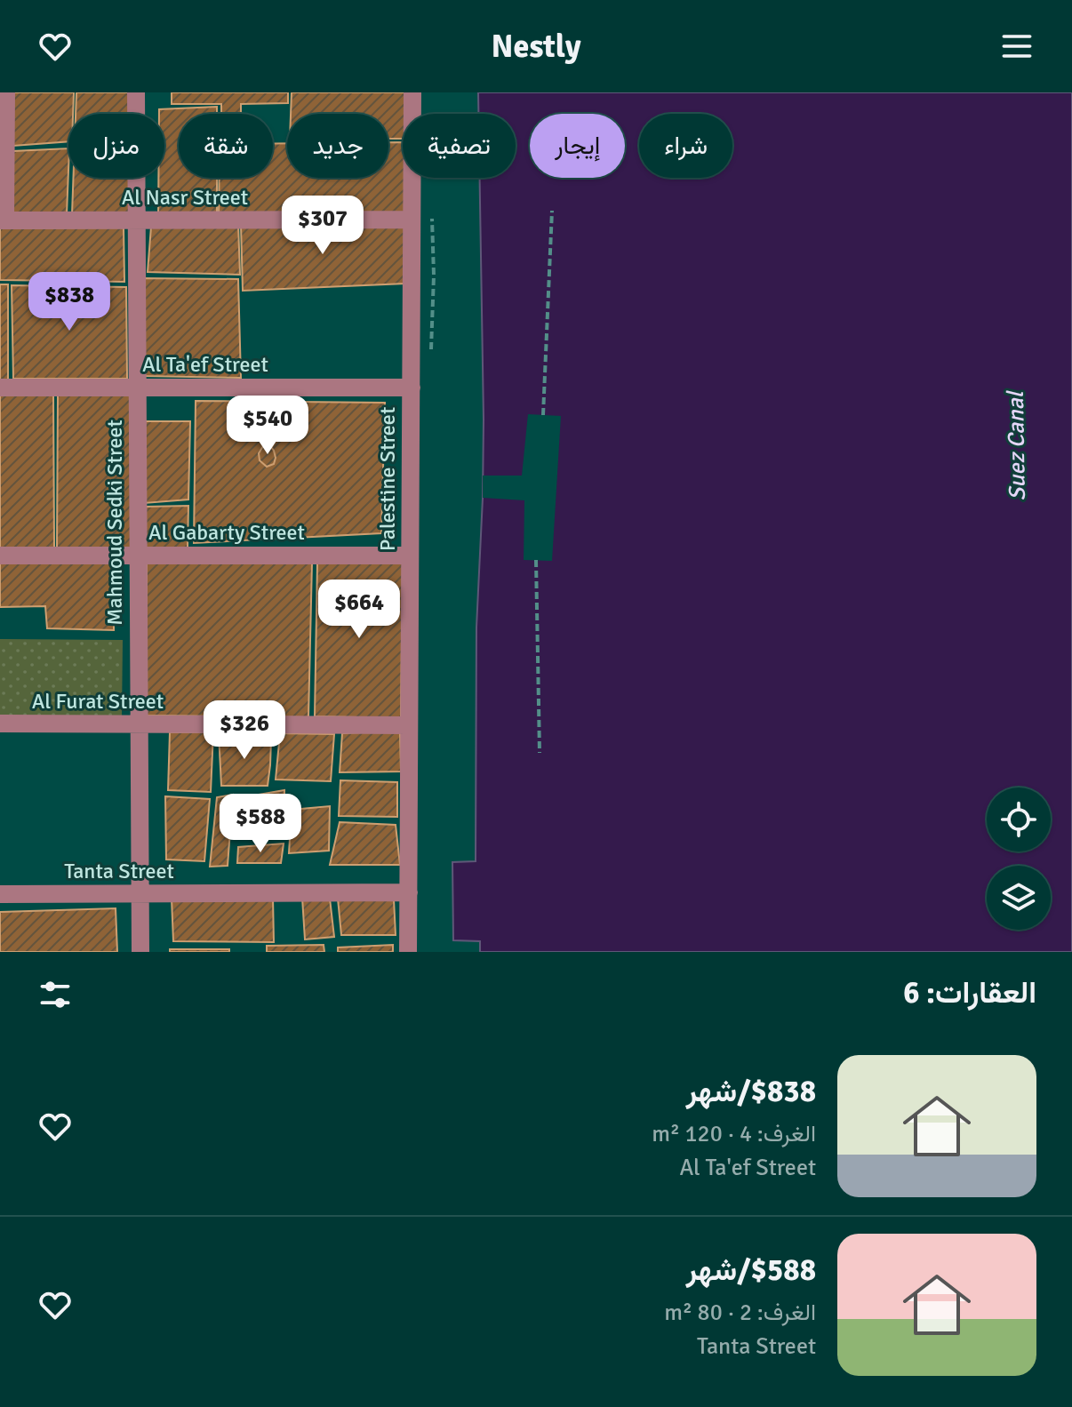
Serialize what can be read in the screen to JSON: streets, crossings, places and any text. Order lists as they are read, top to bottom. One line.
{"streets":{"street":["Al Nasr Street","Al Ta'ef Street","Palestine Street","Mahmoud Sedki Street","Al Gabarty Street","Al Furat Street","Tanta Street"]},"crossings":[["Al Nasr Street","Palestine Street"],["Al Nasr Street","Mahmoud Sedki Street"],["Al Ta'ef Street","Palestine Street"],["Al Ta'ef Street","Mahmoud Sedki Street"],["Palestine Street","Al Gabarty Street"],["Palestine Street","Al Furat Street"],["Palestine Street","Tanta Street"],["Mahmoud Sedki Street","Al Gabarty Street"],["Mahmoud Sedki Street","Al Furat Street"],["Mahmoud Sedki Street","Tanta Street"]],"water":["Suez Canal"],"page":{"header":"Nestly","chip":["شراء","إيجار","تصفية","جديد","شقة","منزل"],"price":["$307","$838","$540","$664","$326","$588"],"heading":"العقارات: 6","list":[{"name":"$838/شهر","note":"الغرف: 4 · 120 m² · Al Ta'ef Street"},{"name":"$588/شهر","note":"الغرف: 2 · 80 m² · Tanta Street"}]}}
